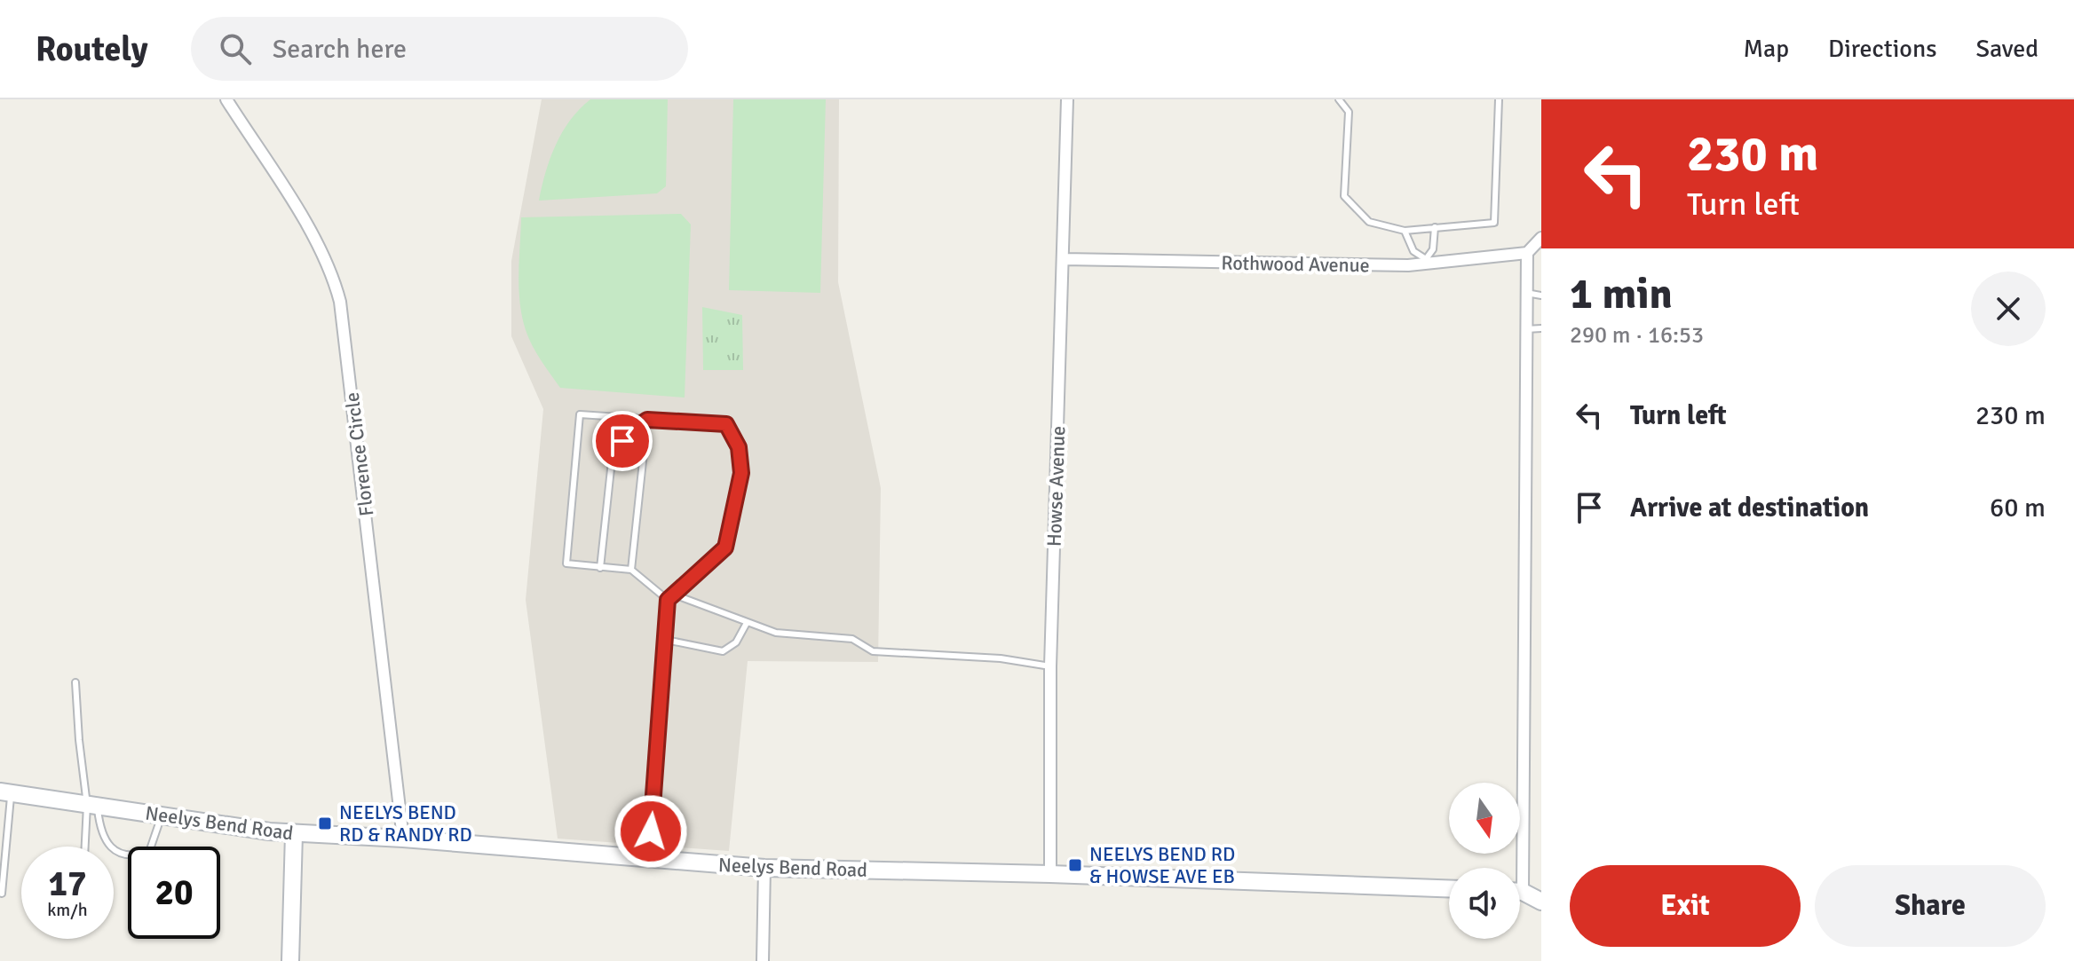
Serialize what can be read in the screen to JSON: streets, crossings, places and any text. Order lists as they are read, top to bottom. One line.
{"streets":{"main road":["Neelys Bend Road"],"street":["Rothwood Avenue","Florence Circle","Howse Avenue"]},"crossings":[["Rothwood Avenue","Howse Avenue"],["Florence Circle","Neelys Bend Road"],["Howse Avenue","Neelys Bend Road"]],"places":{"transit":["NEELYS BEND RD & RANDY RD","NEELYS BEND RD & HOWSE AVE EB"]},"north":"bottom","page":{"header":"Routely","search":"Search here","nav":["Map","Directions","Saved"],"turn":["230 m","Turn left"],"heading":["1 min","290 m · 16:53"],"list":[{"name":"Turn left","value":"230 m"},{"name":"Arrive at destination","value":"60 m"}],"speed":"17 km/h","limit":"20","buttons":["Exit","Share"]}}
